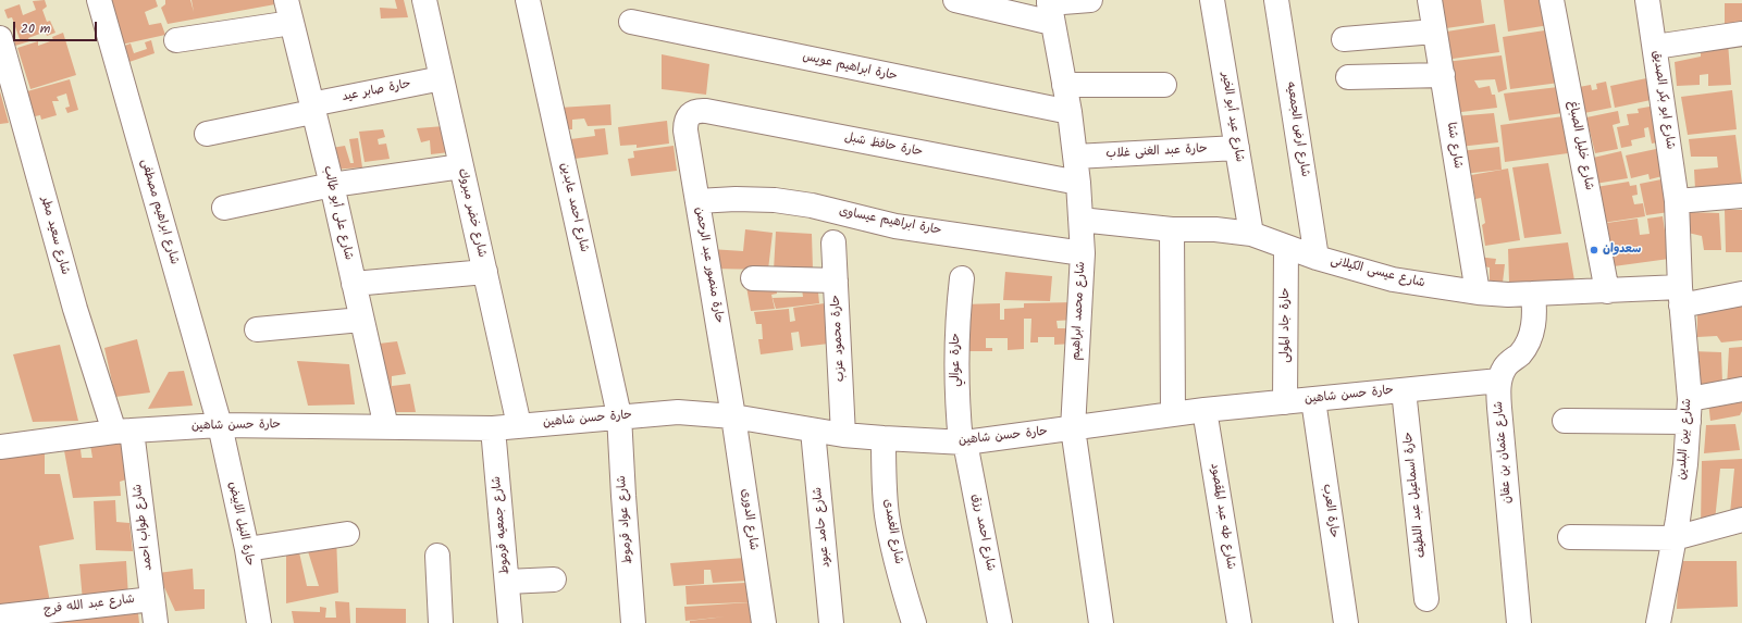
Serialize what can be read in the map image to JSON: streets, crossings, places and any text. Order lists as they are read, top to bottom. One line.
{"streets":{"street":["حارة ابراهيم عويس","حارة صابر عيد","شارع ابو بكر الصديق","شارع عيد أبو الخير","شارع ارض الجمعيه","حارة حافظ شبل","شارع شتا","شارع خليل الصباغ","حارة عبد الغنى غلاب","شارع احمد عابدين","شارع ابراهيم مصطفى","شارع على أبو طالب","شارع خضر مبروك","حارة ابراهيم عيساوى","شارع سعيد مطر","حارة منصور عبد الرحمن","شارع عيسى الكيلانى","شارع محمد ابراهيم","حارة جاد المولى","حارة محمود عزب","حارة عوالي","حارة حسن شاهين","شارع بين البلدين","شارع عثمان بن عفان","حارة اسماعيل عبد اللطيف","حارة العرب","شارع طه عبد المقصود","شارع عواد قرموط","شارع الدورى","حارة النيل الابيض","شارع جمعيه قرموط","شارع طواب احمد","شارع حامد عبود","شارع الغمدى","شارع احمد رزق","شارع عبد الله فرج"]},"crossings":[["حارة ابراهيم عويس","شارع محمد ابراهيم"],["حارة صابر عيد","شارع على أبو طالب"],["حارة صابر عيد","شارع خضر مبروك"],["شارع ابو بكر الصديق","شارع بين البلدين"],["شارع عيد أبو الخير","حارة عبد الغنى غلاب"],["شارع عيد أبو الخير","شارع عيسى الكيلانى"],["شارع ارض الجمعيه","شارع عيسى الكيلانى"],["حارة حافظ شبل","حارة منصور عبد الرحمن"],["حارة حافظ شبل","شارع محمد ابراهيم"],["شارع شتا","شارع عيسى الكيلانى"],["شارع خليل الصباغ","شارع عيسى الكيلانى"],["حارة عبد الغنى غلاب","شارع محمد ابراهيم"],["شارع احمد عابدين","حارة حسن شاهين"],["شارع احمد عابدين","شارع عواد قرموط"],["شارع ابراهيم مصطفى","حارة حسن شاهين"],["شارع ابراهيم مصطفى","حارة النيل الابيض"],["شارع على أبو طالب","حارة حسن شاهين"],["شارع خضر مبروك","حارة حسن شاهين"],["حارة ابراهيم عيساوى","حارة منصور عبد الرحمن"],["حارة ابراهيم عيساوى","شارع محمد ابراهيم"],["شارع سعيد مطر","حارة حسن شاهين"],["شارع سعيد مطر","شارع طواب احمد"],["حارة منصور عبد الرحمن","حارة حسن شاهين"],["حارة منصور عبد الرحمن","شارع الدورى"],["شارع عيسى الكيلانى","شارع محمد ابراهيم"],["شارع عيسى الكيلانى","حارة جاد المولى"],["شارع عيسى الكيلانى","شارع بين البلدين"],["شارع محمد ابراهيم","حارة حسن شاهين"],["حارة جاد المولى","حارة حسن شاهين"],["حارة محمود عزب","حارة حسن شاهين"],["حارة عوالي","حارة حسن شاهين"],["حارة عوالي","شارع احمد رزق"],["حارة حسن شاهين","شارع عثمان بن عفان"],["حارة حسن شاهين","حارة اسماعيل عبد اللطيف"],["حارة حسن شاهين","حارة العرب"],["حارة حسن شاهين","شارع طه عبد المقصود"],["حارة حسن شاهين","شارع عواد قرموط"],["حارة حسن شاهين","شارع الدورى"],["حارة حسن شاهين","حارة النيل الابيض"],["حارة حسن شاهين","شارع جمعيه قرموط"],["حارة حسن شاهين","شارع طواب احمد"],["حارة حسن شاهين","شارع حامد عبود"],["حارة حسن شاهين","شارع الغمدى"],["حارة حسن شاهين","شارع احمد رزق"],["شارع طواب احمد","شارع عبد الله فرج"]],"places":["سعدوان"],"scale_bar":"20 m"}
